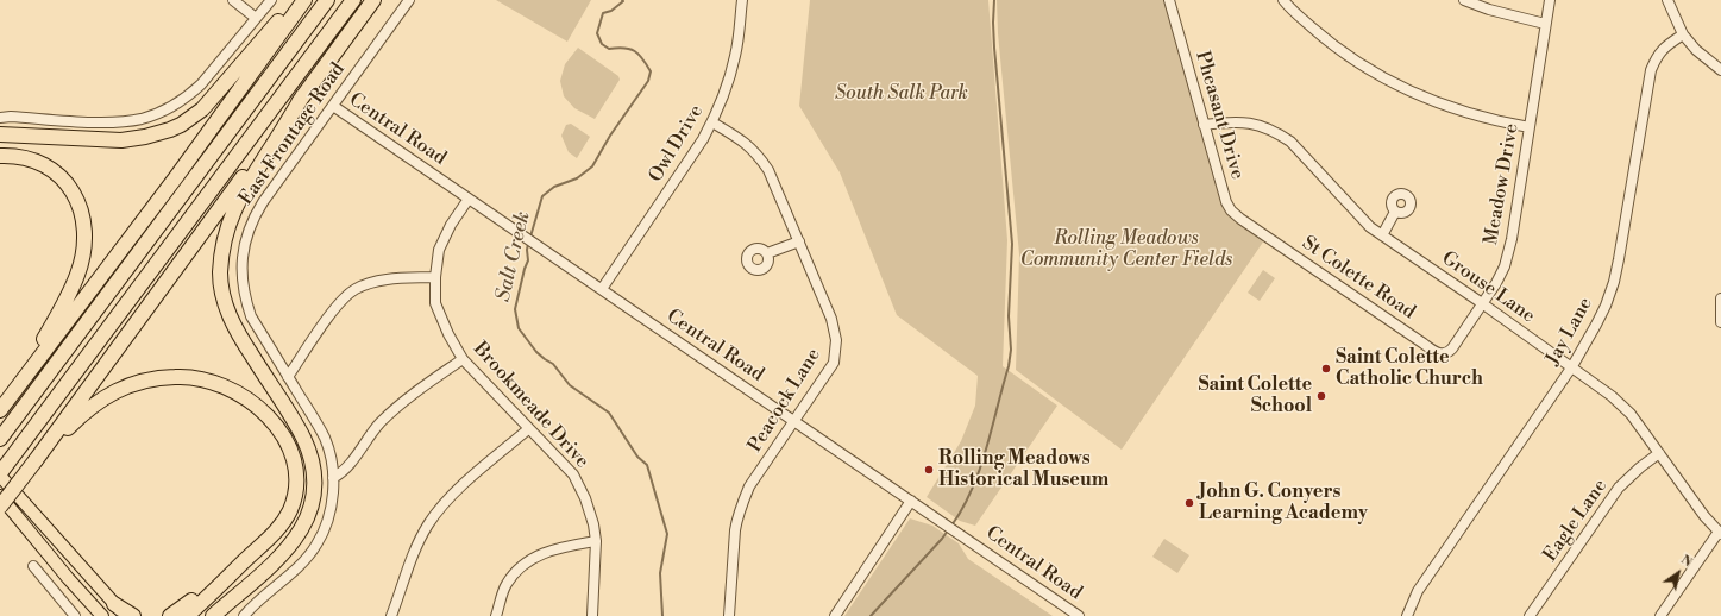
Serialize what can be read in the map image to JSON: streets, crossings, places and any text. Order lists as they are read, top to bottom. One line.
{"streets":{"street":["Pheasant Drive","Central Road","East Frontage Road","Owl Drive","Meadow Drive","St Colette Road","Grouse Lane","Jay Lane","Peacock Lane","Brookmeade Drive","Eagle Lane"]},"crossings":[["Pheasant Drive","St Colette Road"],["Pheasant Drive","Grouse Lane"],["Central Road","East Frontage Road"],["Central Road","Owl Drive"],["Central Road","Peacock Lane"],["Central Road","Brookmeade Drive"],["Owl Drive","Peacock Lane"],["Meadow Drive","St Colette Road"],["Meadow Drive","Grouse Lane"],["Grouse Lane","Jay Lane"],["Grouse Lane","Eagle Lane"]],"water":["Salt Creek"],"parks":["South Salk Park","Rolling Meadows Community Center Fields"],"places":["Saint Colette Catholic Church","Saint Colette School","Rolling Meadows Historical Museum","John G. Conyers Learning Academy"],"north":"top right"}
